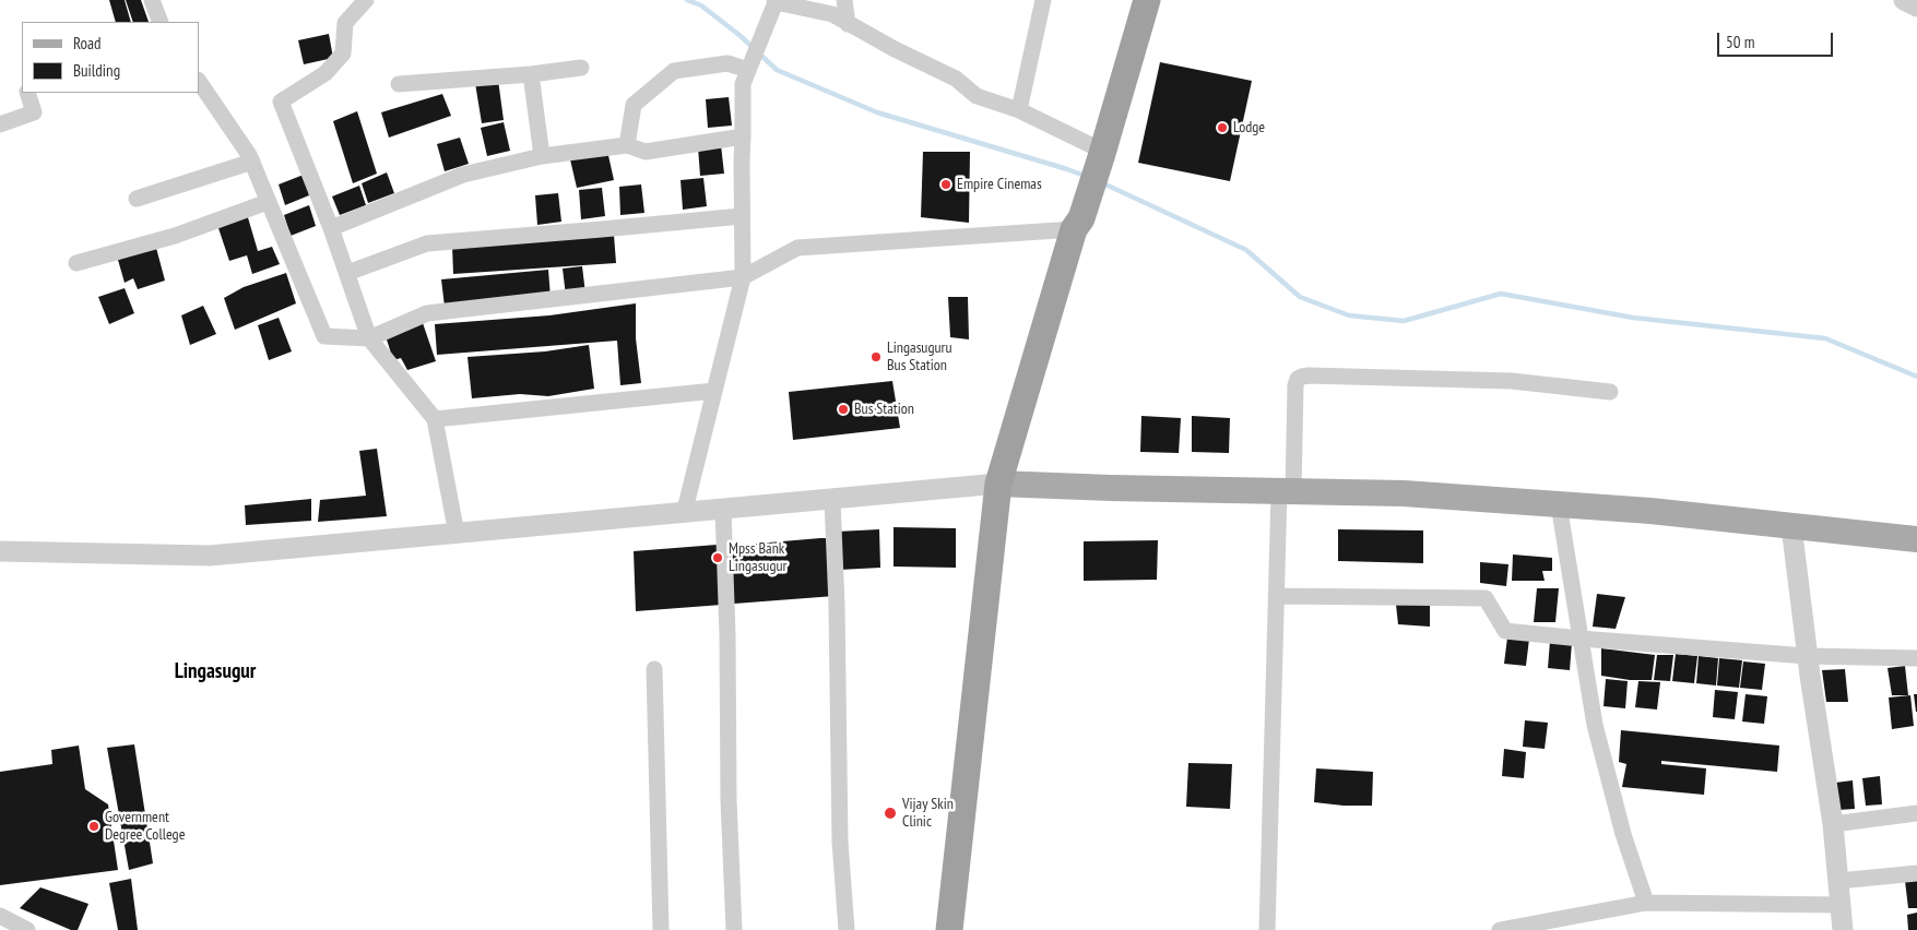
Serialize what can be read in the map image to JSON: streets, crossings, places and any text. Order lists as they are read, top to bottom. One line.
{"districts":["Lingasugur"],"places":["Lodge","Empire Cinemas","Lingasuguru Bus Station","Bus Station","Mpss Bank Lingasugur","Vijay Skin Clinic","Government Degree College"],"legend":["Road","Building"],"scale_bar":"50 m"}
